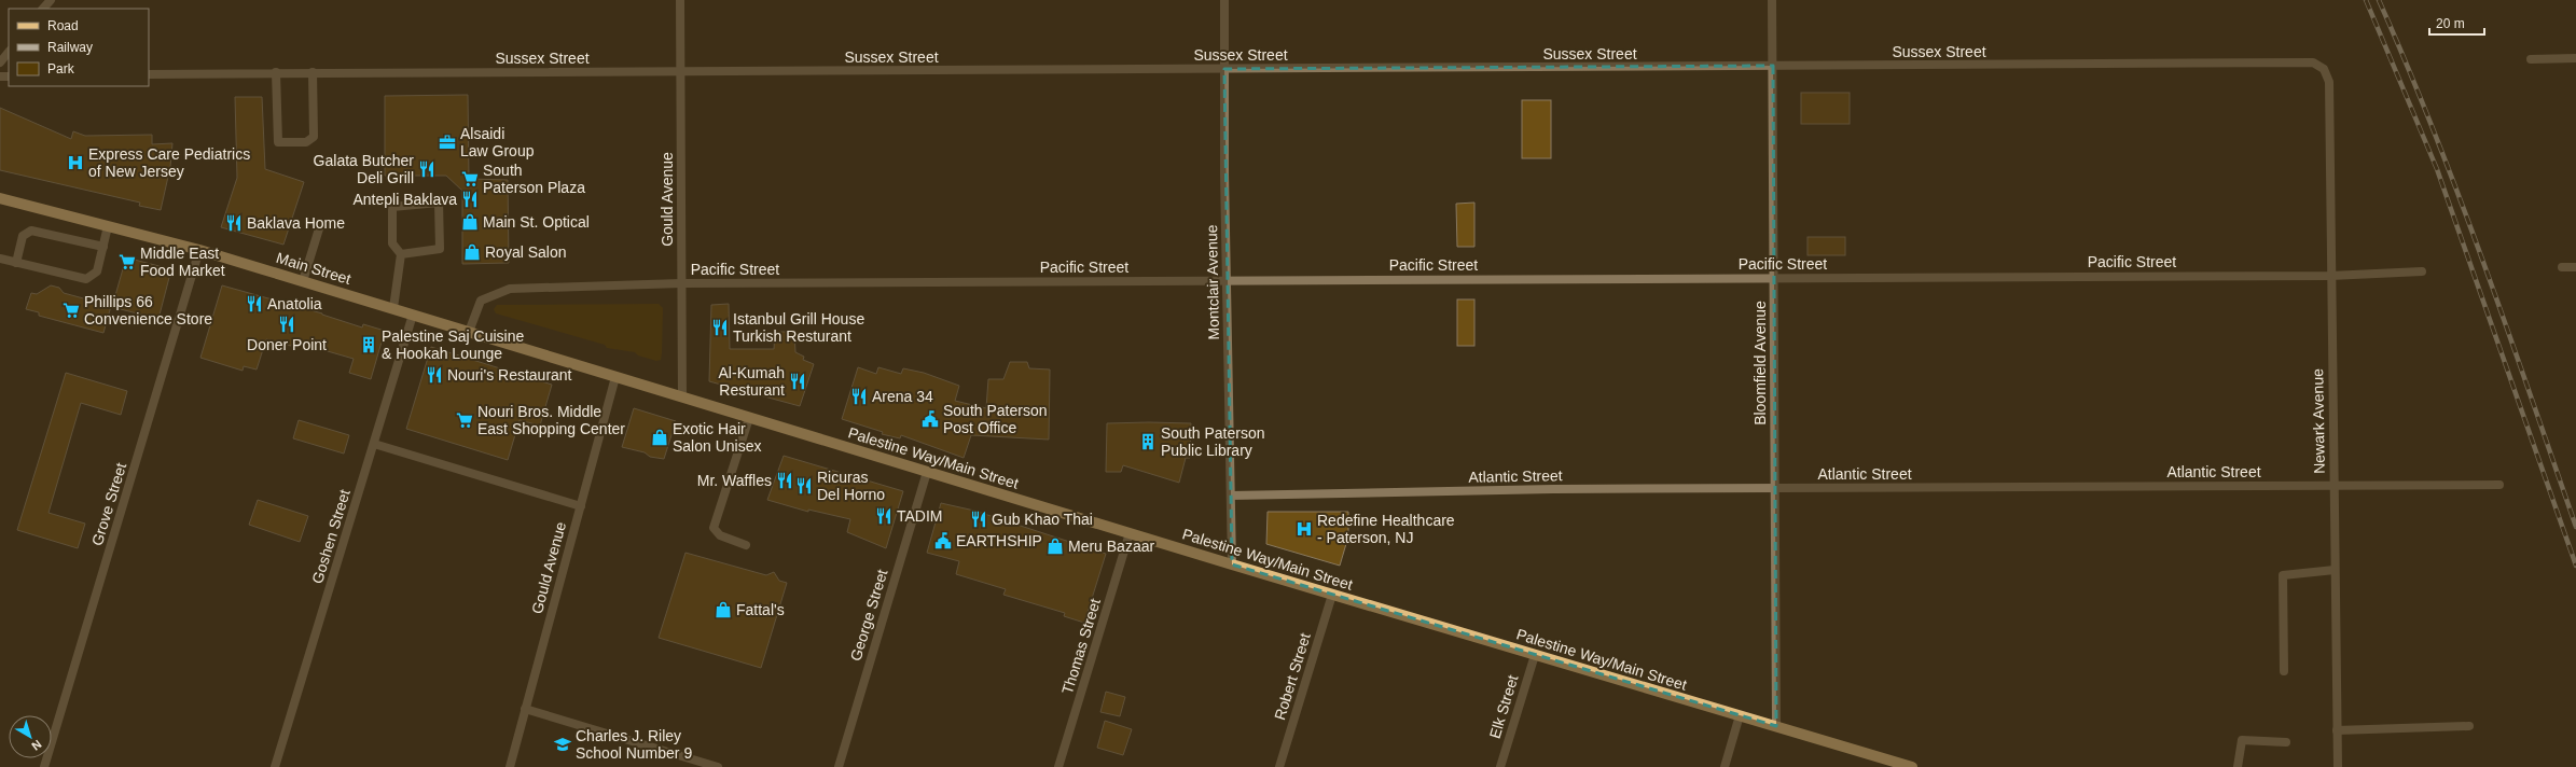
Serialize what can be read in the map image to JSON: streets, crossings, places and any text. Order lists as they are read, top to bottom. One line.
{"streets":{"main road":["Main Street","Palestine Way/Main Street"],"street":["Sussex Street","Gould Avenue","Pacific Street","Montclair Avenue","Bloomfield Avenue","Newark Avenue","Atlantic Street","Grove Street","Goshen Street","George Street","Thomas Street","Robert Street","Elk Street"]},"crossings":[["Sussex Street","Gould Avenue"],["Sussex Street","Montclair Avenue"],["Sussex Street","Bloomfield Avenue"],["Sussex Street","Newark Avenue"],["Gould Avenue","Pacific Street"],["Gould Avenue","Main Street"],["Gould Avenue","Palestine Way/Main Street"],["Pacific Street","Main Street"],["Pacific Street","Montclair Avenue"],["Pacific Street","Bloomfield Avenue"],["Pacific Street","Newark Avenue"],["Main Street","Palestine Way/Main Street"],["Main Street","Grove Street"],["Main Street","Goshen Street"],["Montclair Avenue","Palestine Way/Main Street"],["Montclair Avenue","Atlantic Street"],["Bloomfield Avenue","Palestine Way/Main Street"],["Bloomfield Avenue","Atlantic Street"],["Newark Avenue","Atlantic Street"],["Palestine Way/Main Street","George Street"],["Palestine Way/Main Street","Thomas Street"],["Palestine Way/Main Street","Robert Street"],["Palestine Way/Main Street","Elk Street"]],"places":{"office":["Alsaidi Law Group"],"hospital":["Express Care Pediatrics of New Jersey","Redefine Healthcare - Paterson, NJ"],"restaurant":["Galata Butcher Deli Grill","Antepli Baklava","Baklava Home","Anatolia","Doner Point","Istanbul Grill House Turkish Resturant","Nouri's Restaurant","Al-Kumah Resturant","Arena 34","Mr. Waffles","Ricuras Del Horno","TADIM","Gub Khao Thai"],"supermarket":["South Paterson Plaza","Middle East Food Market","Phillips 66 Convenience Store","Nouri Bros. Middle East Shopping Center"],"shop":["Main St. Optical","Royal Salon","Exotic Hair Salon Unisex","Meru Bazaar","Fattal's"],"building":["Palestine Saj Cuisine & Hookah Lounge","South Paterson Public Library"],"public building":["South Paterson Post Office","EARTHSHIP"],"school or university":["Charles J. Riley School Number 9"]},"legend":["Road","Railway","Park"],"scale_bar":"20 m","north":"bottom right"}
